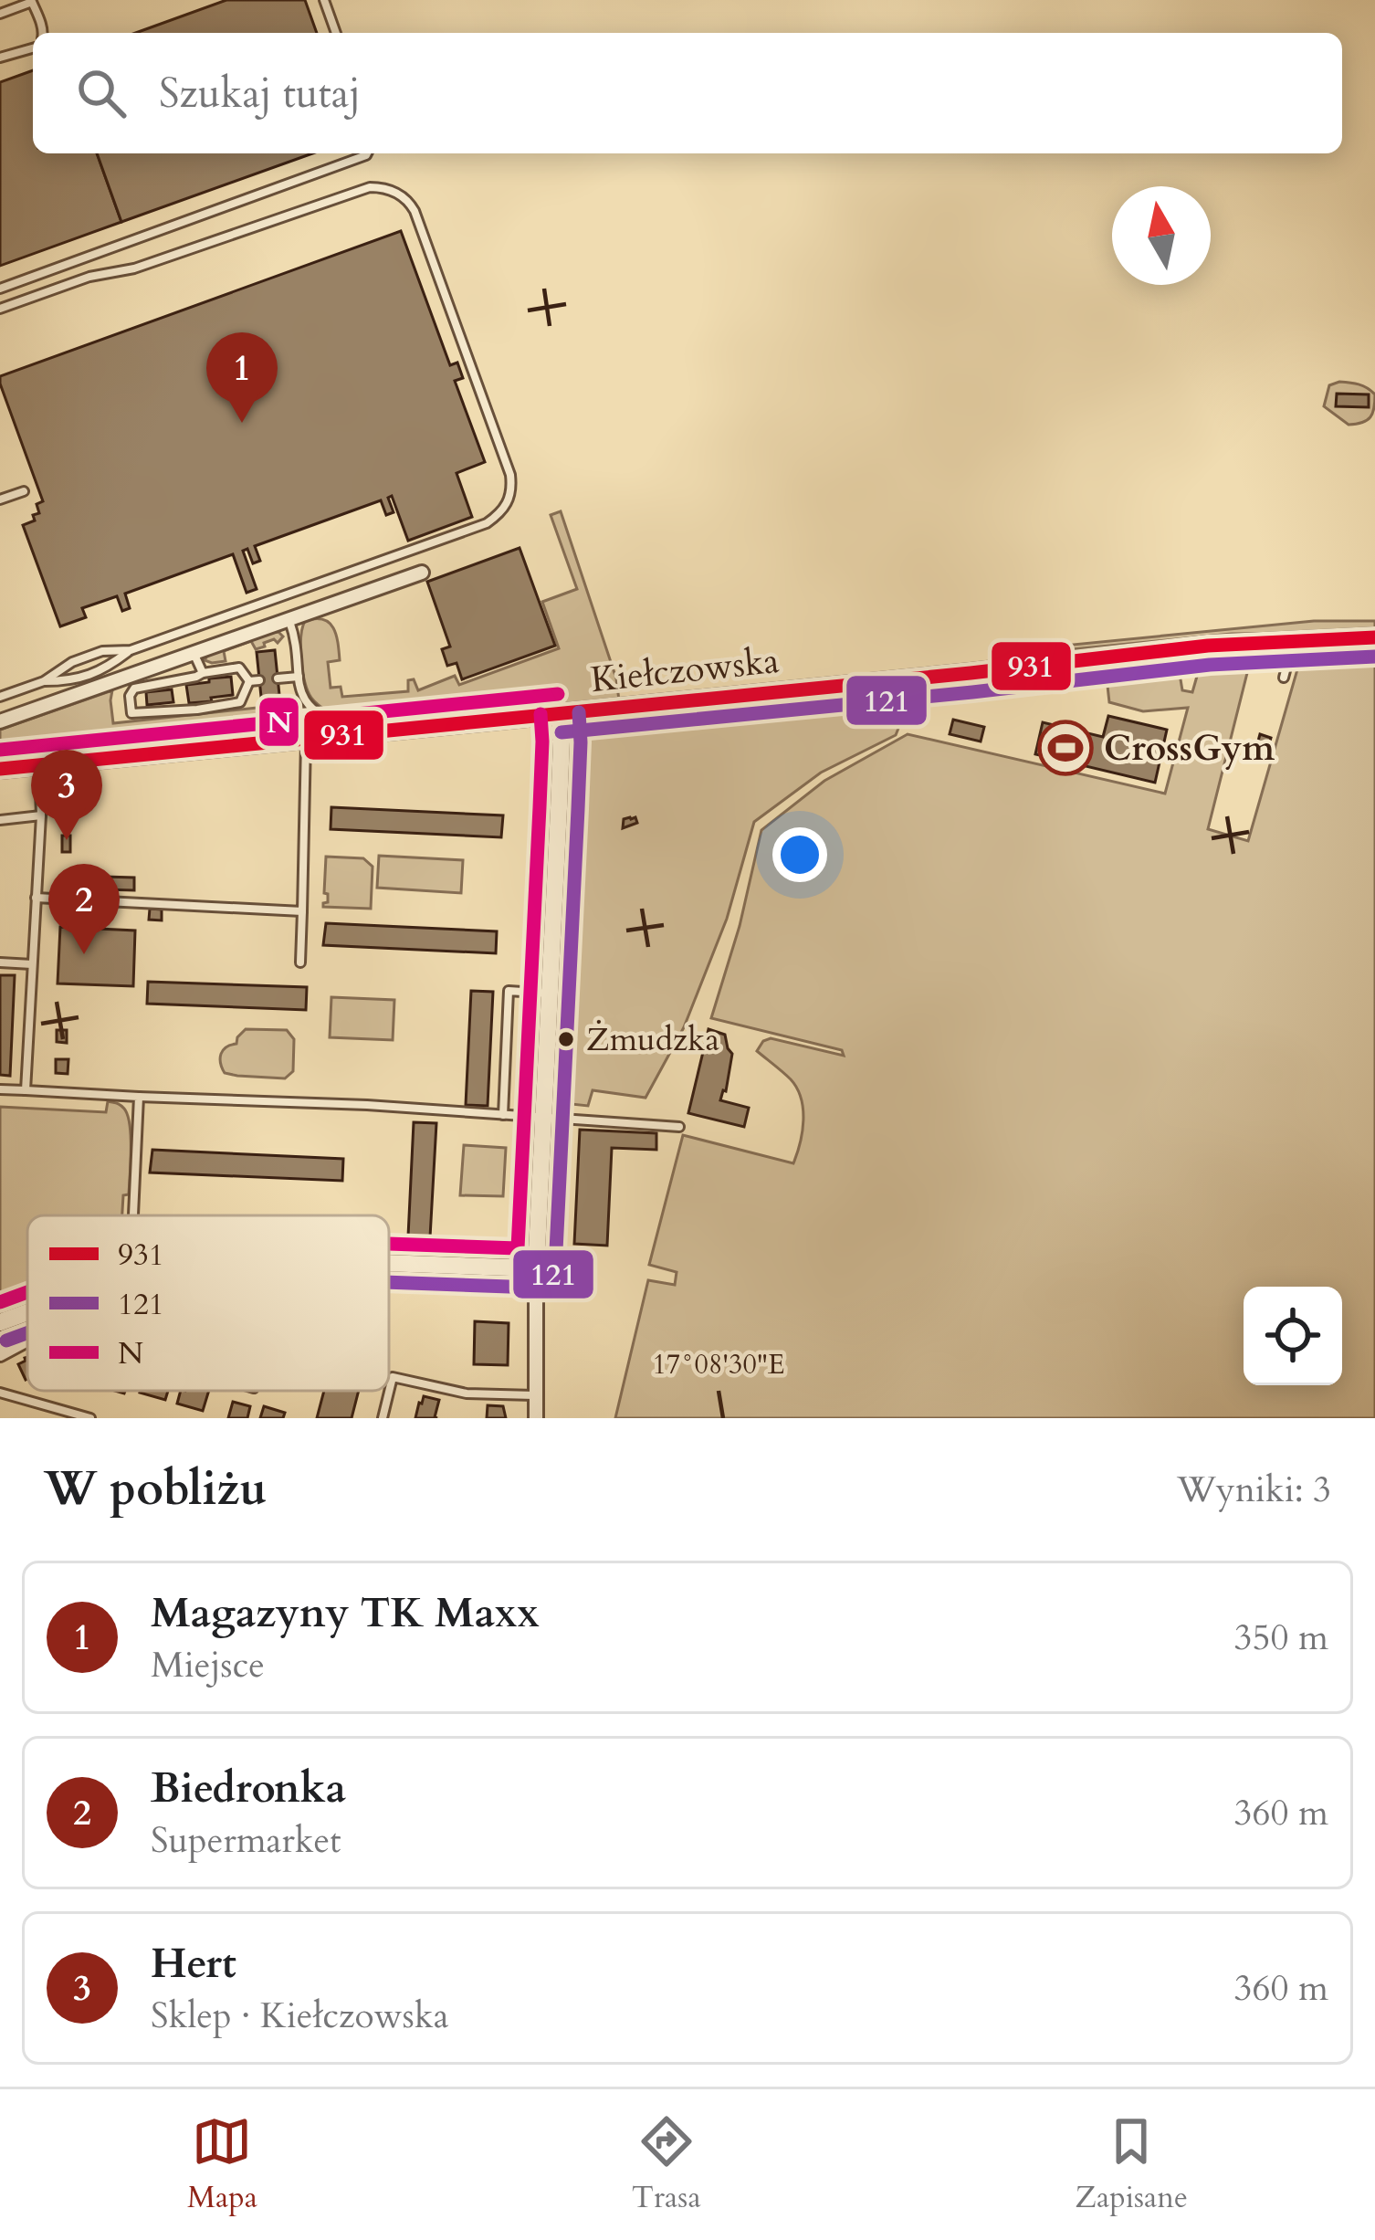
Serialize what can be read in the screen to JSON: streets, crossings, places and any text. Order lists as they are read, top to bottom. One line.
{"streets":{"street":["Kiełczowska"]},"places":{"sports":["CrossGym"],"other":["Żmudzka"]},"lines":["transit line 931","transit line 121","transit line N"],"legend":["931","121","N"],"north":"top","page":{"search":"Szukaj tutaj","pins":["1","3","2"],"heading":["W pobliżu","Wyniki: 3"],"list":[{"mark":"1","name":"Magazyny TK Maxx","note":"Miejsce","value":"350 m"},{"mark":"2","name":"Biedronka","note":"Supermarket","value":"360 m"},{"mark":"3","name":"Hert","note":"Sklep · Kiełczowska","value":"360 m"}],"nav":["Mapa","Trasa","Zapisane"]},"coordinates":["17°08'30\"E"]}
